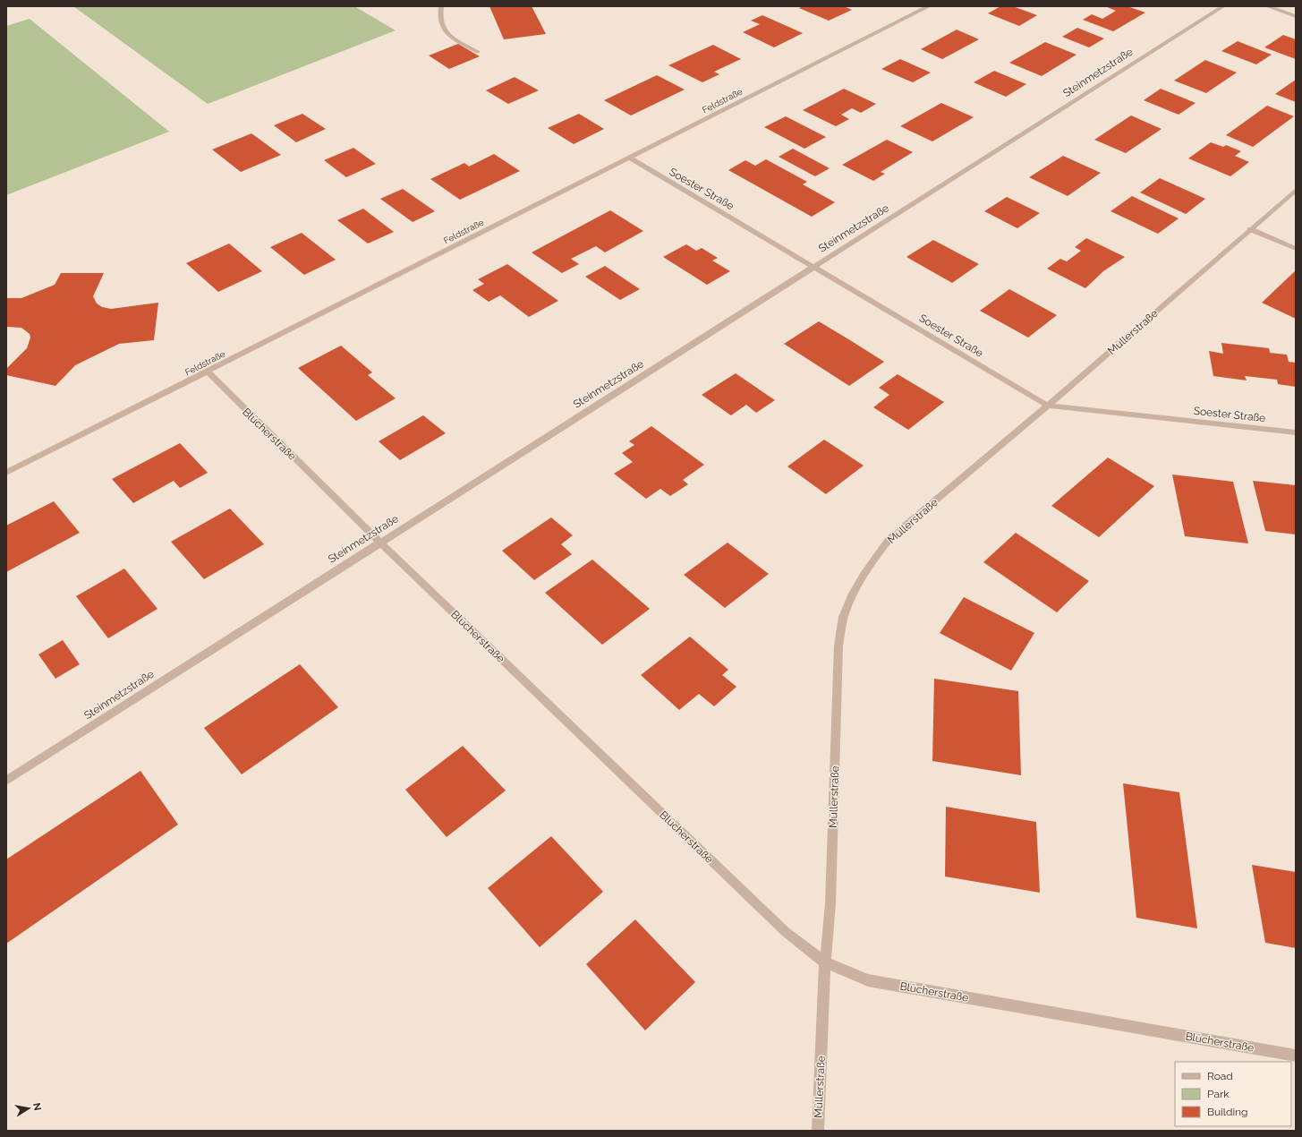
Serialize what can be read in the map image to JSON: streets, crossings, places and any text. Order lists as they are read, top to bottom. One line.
{"streets":{"street":["Steinmetzstraße","Feldstraße","Soester Straße","Müllerstraße","Blücherstraße"]},"crossings":[["Steinmetzstraße","Soester Straße"],["Steinmetzstraße","Blücherstraße"],["Feldstraße","Soester Straße"],["Feldstraße","Blücherstraße"],["Soester Straße","Müllerstraße"],["Müllerstraße","Blücherstraße"]],"legend":["Road","Park","Building"],"north":"right"}
